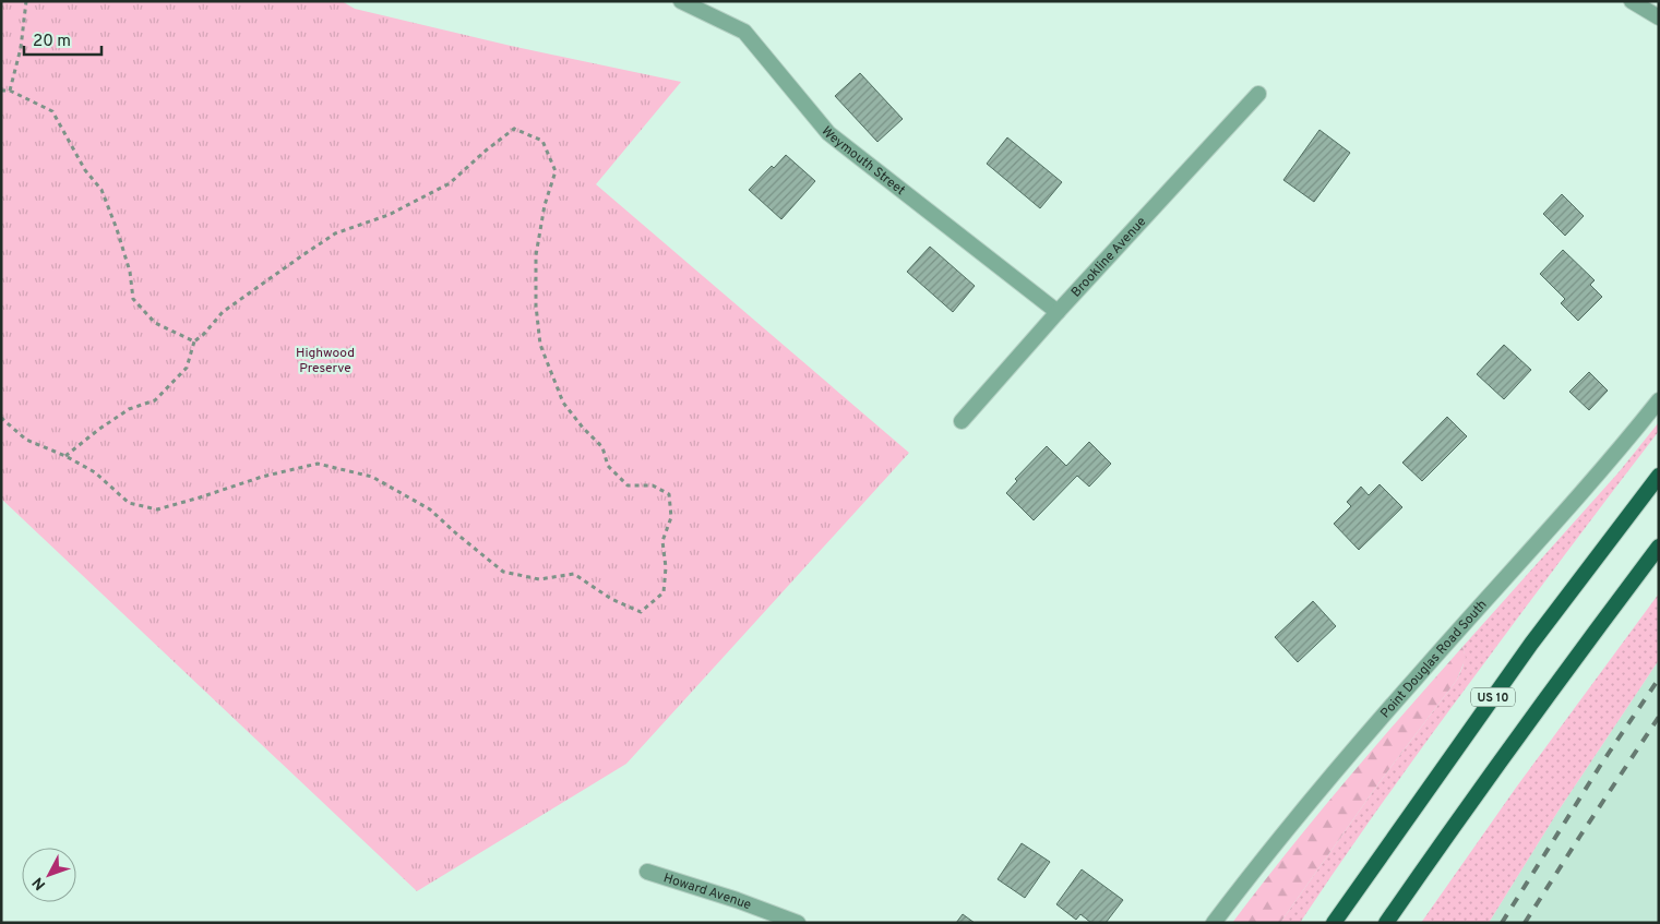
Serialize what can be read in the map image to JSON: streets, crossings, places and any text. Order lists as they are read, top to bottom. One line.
{"streets":{"highway":["US 10"],"street":["Weymouth Street","Brookline Avenue","Point Douglas Road South","Howard Avenue"]},"crossings":[["Weymouth Street","Brookline Avenue"]],"parks":["Highwood Preserve"],"scale_bar":"20 m","north":"bottom left"}
